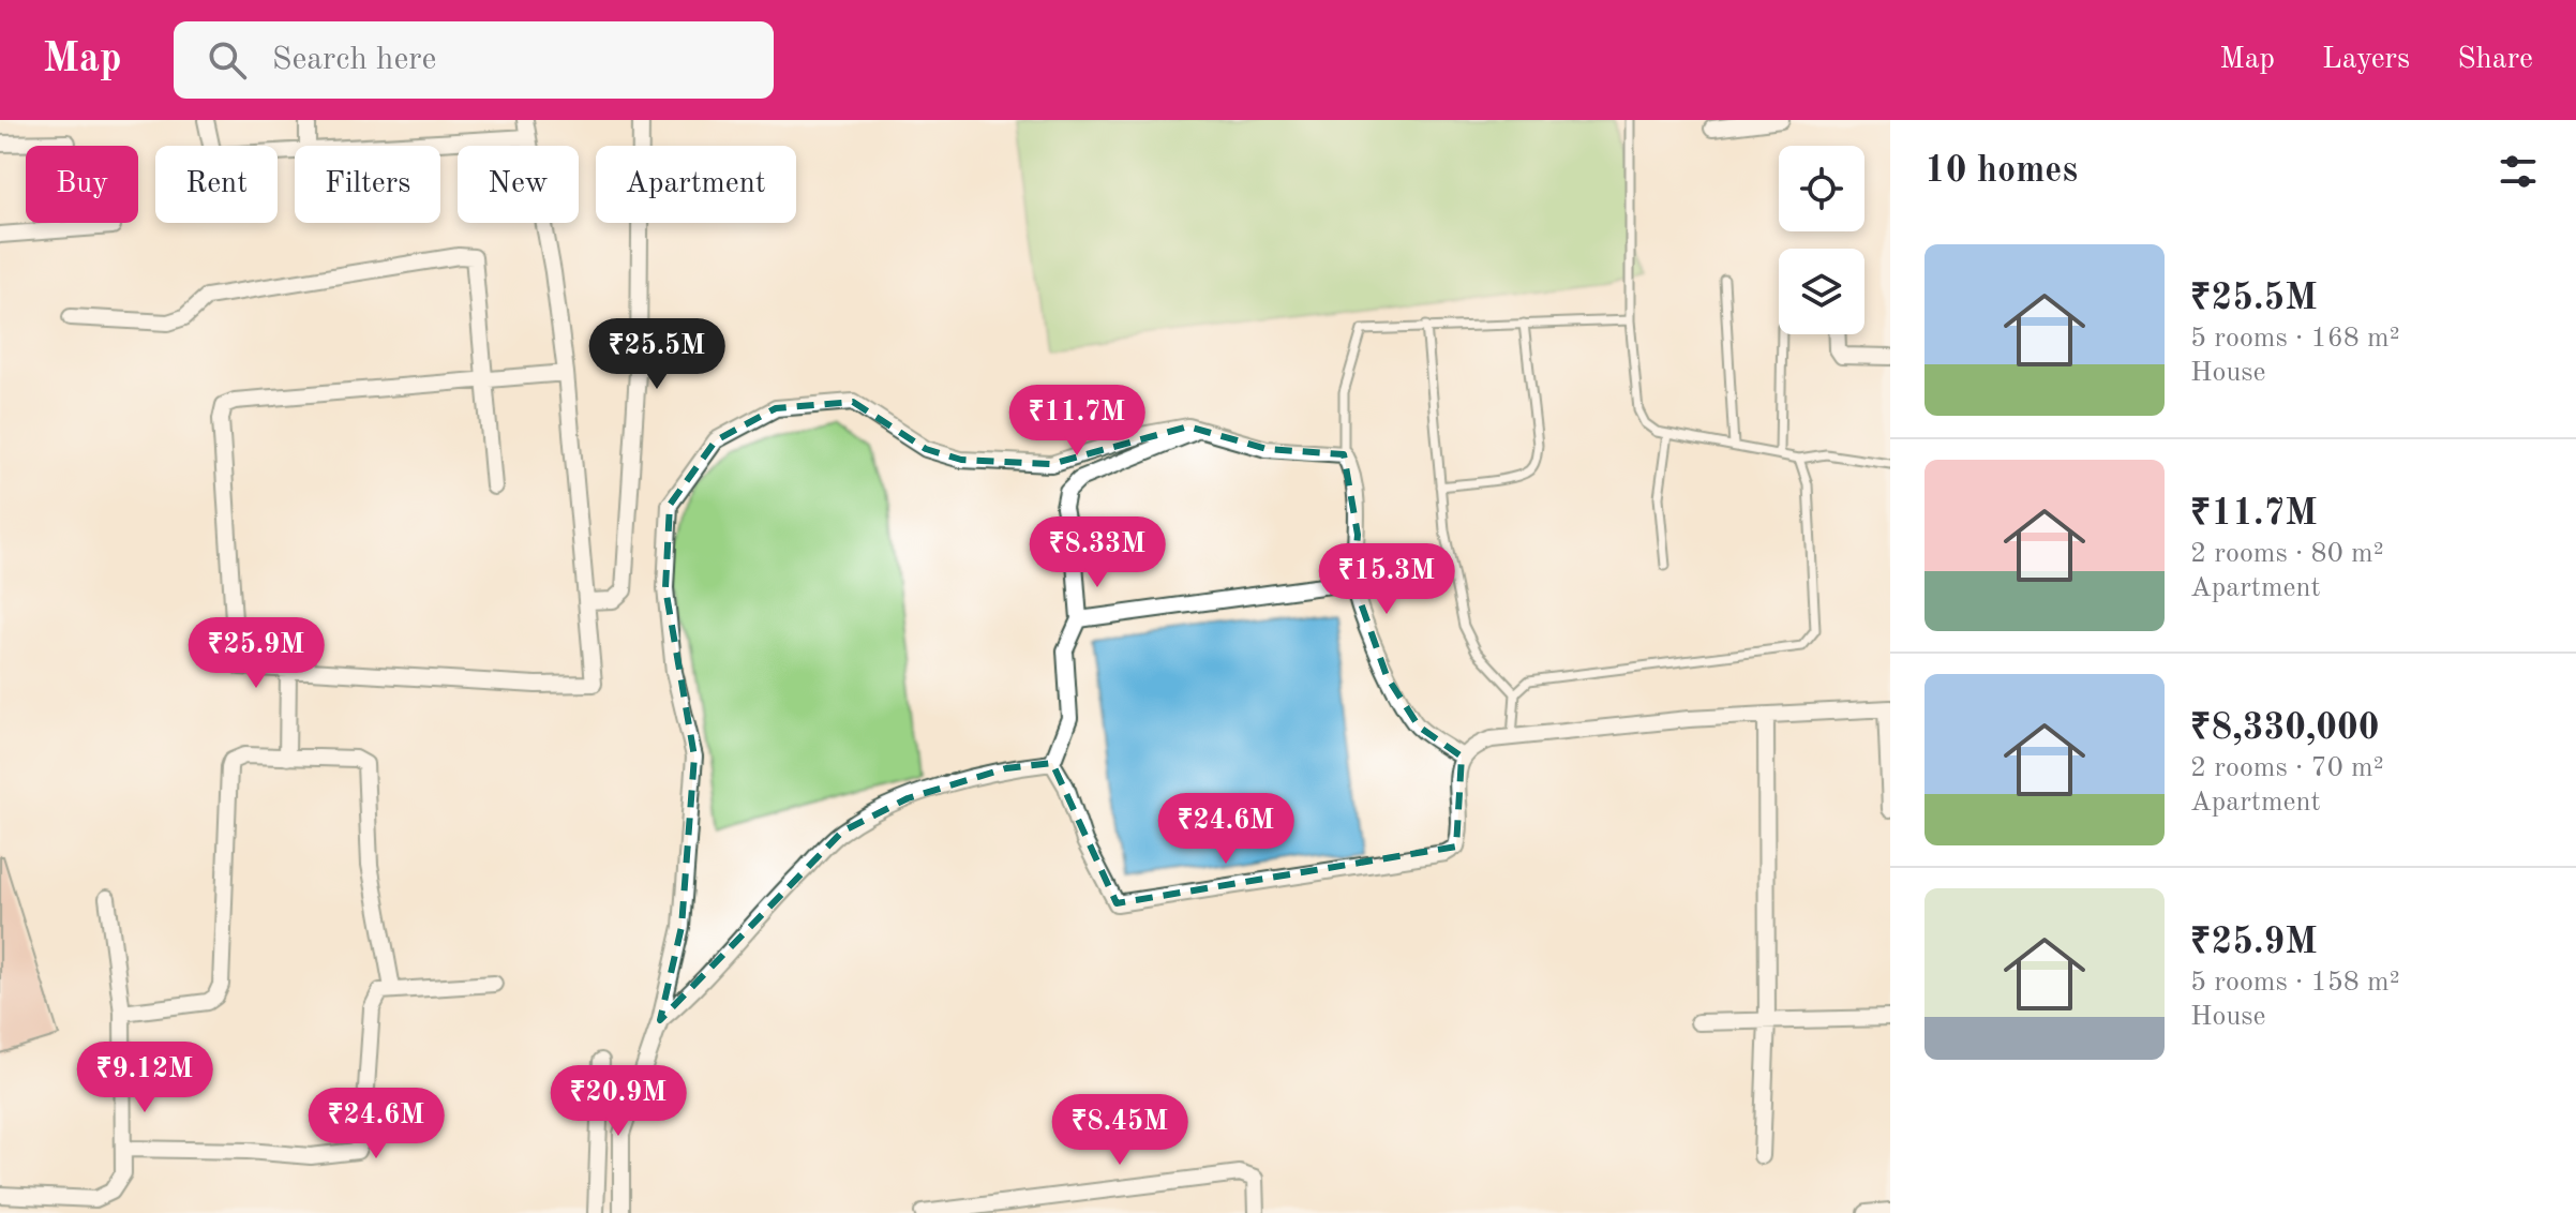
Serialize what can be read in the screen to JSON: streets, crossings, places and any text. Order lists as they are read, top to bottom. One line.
{"page":{"header":"Map","search":"Search here","nav":["Map","Layers","Share"],"heading":"10 homes","chip":["Buy","Rent","Filters","New","Apartment"],"list":[{"name":"₹25.5M","note":"5 rooms · 168 m² · House"},{"name":"₹11.7M","note":"2 rooms · 80 m² · Apartment"},{"name":"₹8,330,000","note":"2 rooms · 70 m² · Apartment"},{"name":"₹25.9M","note":"5 rooms · 158 m² · House"}],"price":["₹25.5M","₹11.7M","₹8.33M","₹15.3M","₹25.9M","₹24.6M","₹9.12M","₹20.9M","₹24.6M","₹8.45M"]}}
